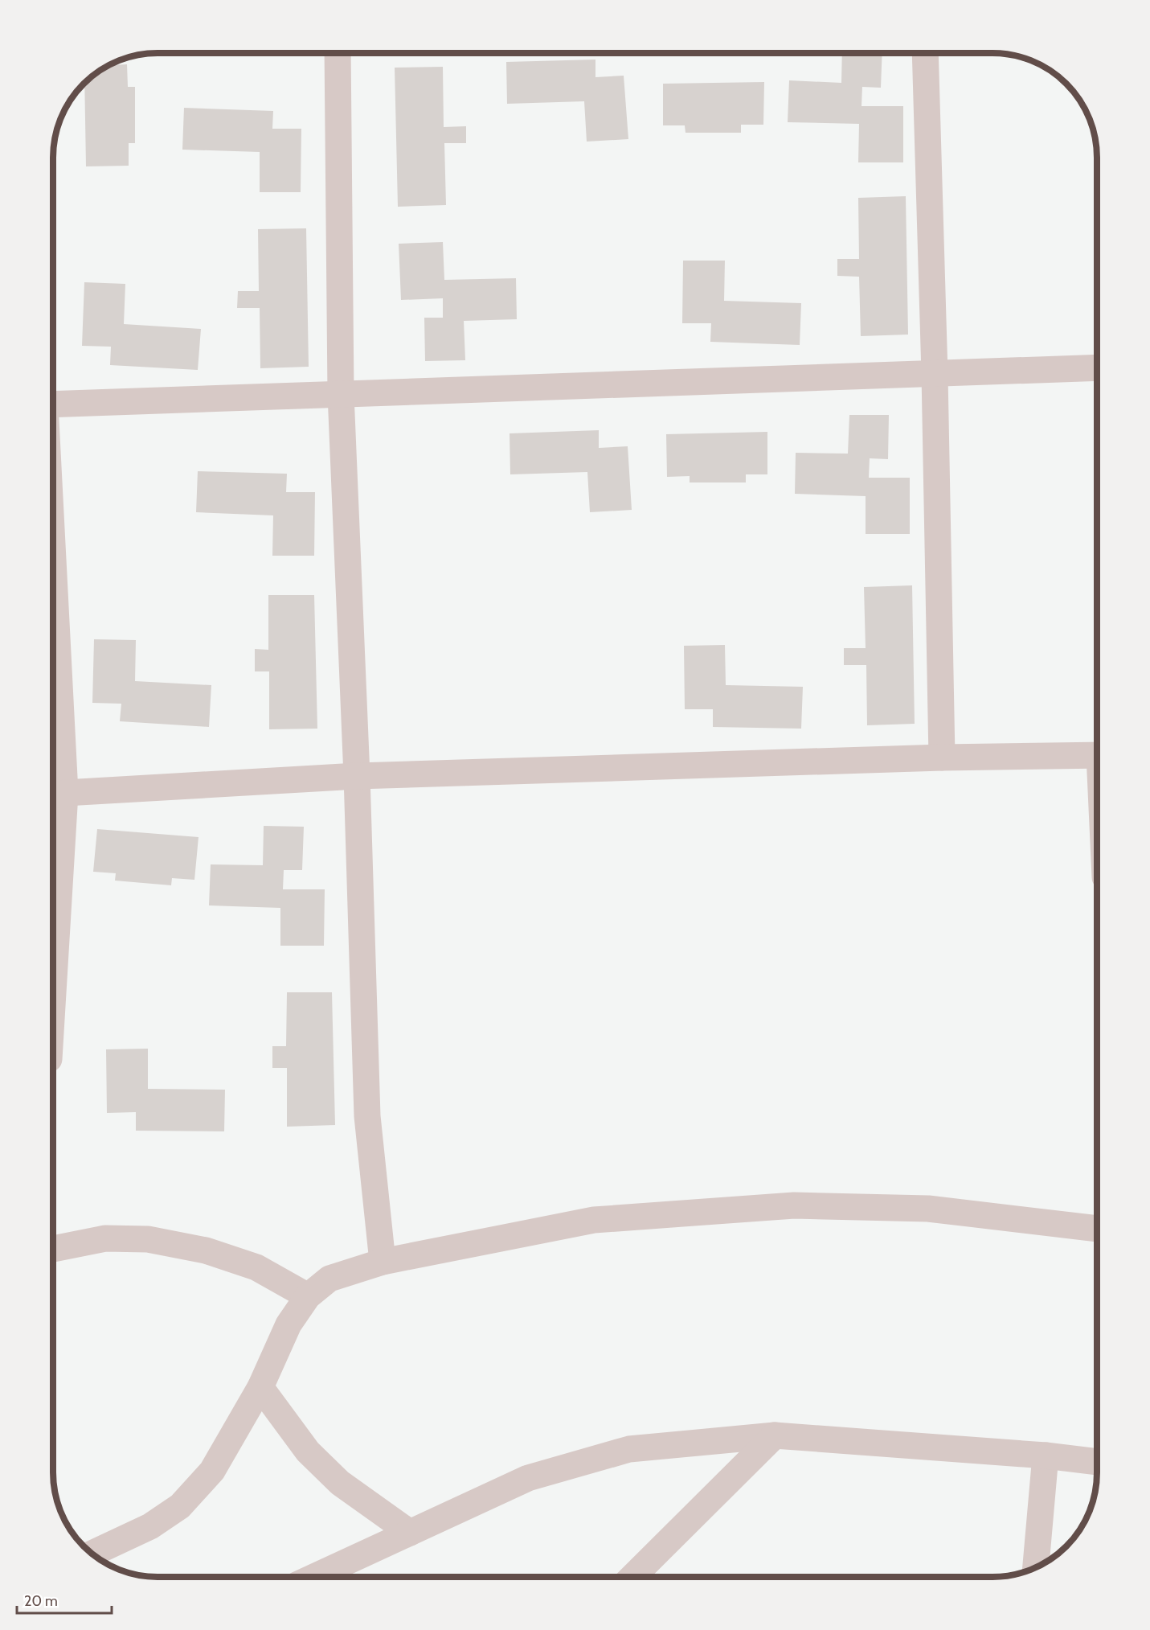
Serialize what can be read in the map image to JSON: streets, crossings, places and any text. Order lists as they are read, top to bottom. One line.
{"scale_bar":"20 m"}
